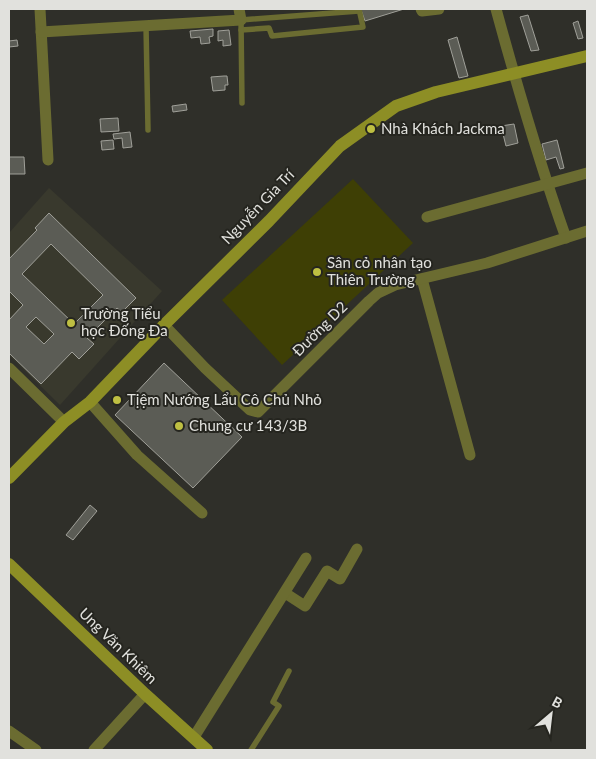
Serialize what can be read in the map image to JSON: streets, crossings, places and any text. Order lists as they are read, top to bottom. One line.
{"streets":{"street":["Nguyễn Gia Trí","Đường D2","Ung Văn Khiêm"]},"crossings":[["Nguyễn Gia Trí","Đường D2"]],"places":["Nhà Khách Jackma","Sân cỏ nhân tạo Thiên Trường","Trường Tiểu học Đống Đa","Tịệm Nướng Lẩu Cô Chủ Nhỏ","Chung cư 143/3B"],"north":"top right"}
